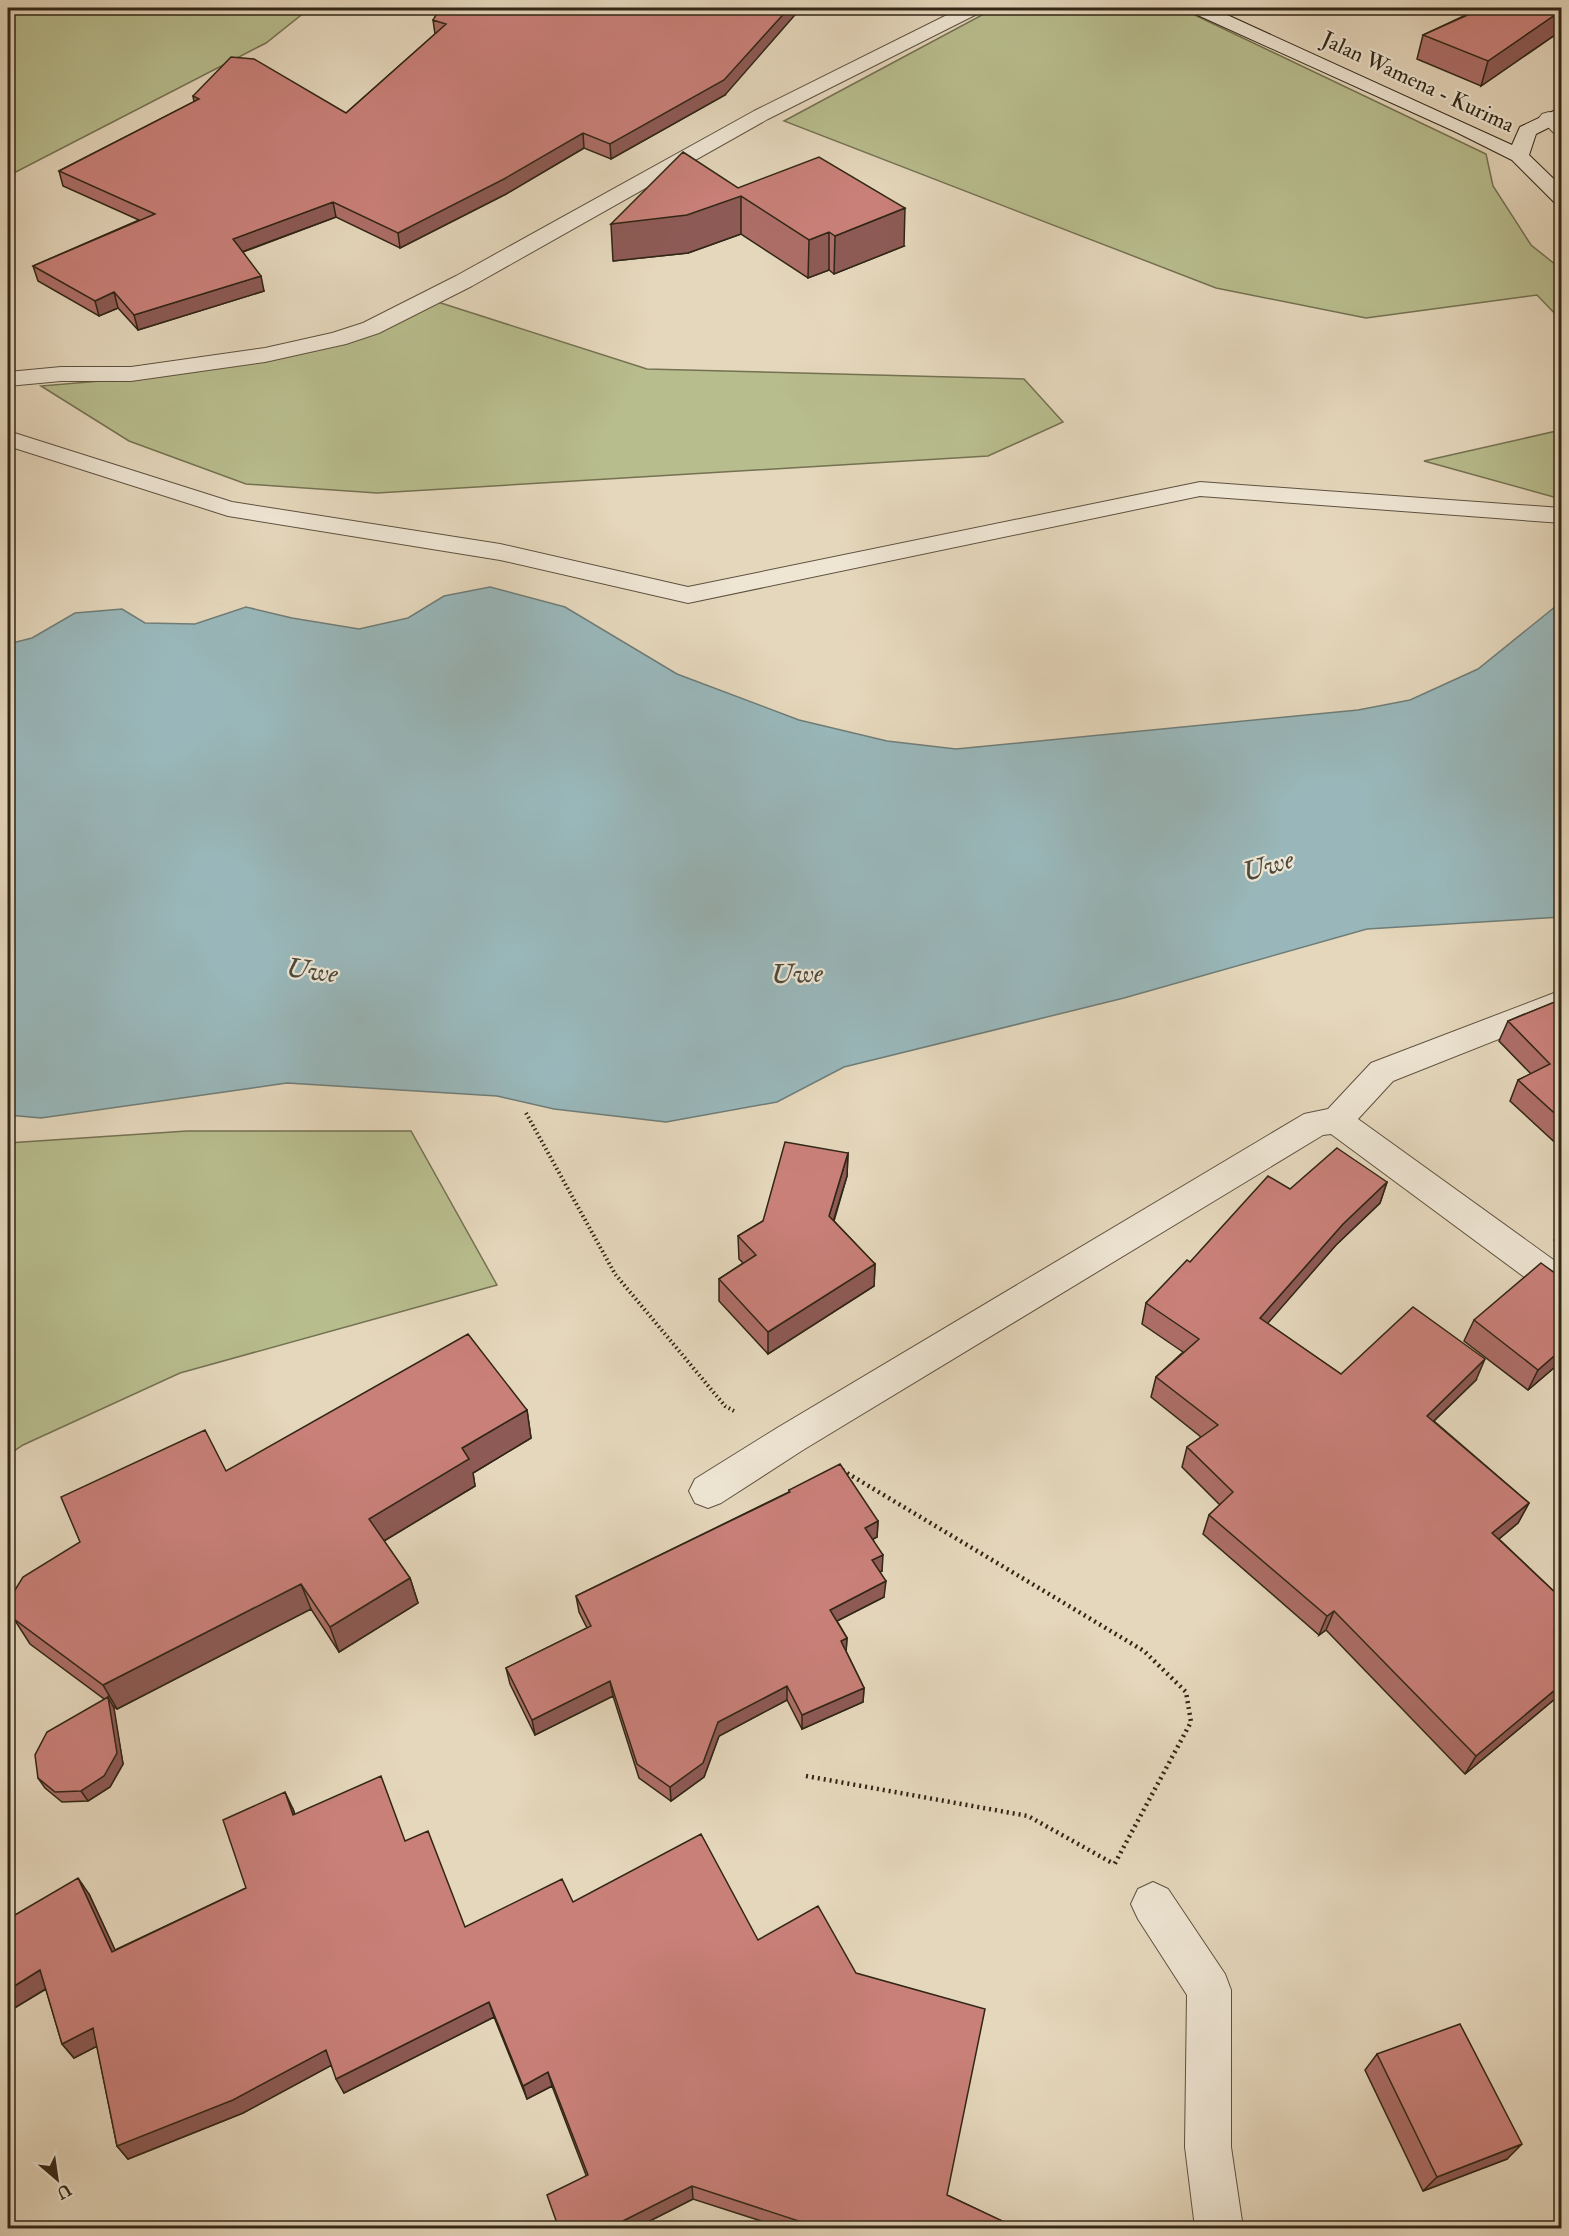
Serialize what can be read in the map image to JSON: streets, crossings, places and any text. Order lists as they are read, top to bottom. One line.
{"streets":{"street":["Jalan Wamena - Kurima"]},"water":["Uwe"],"north":"bottom right"}
